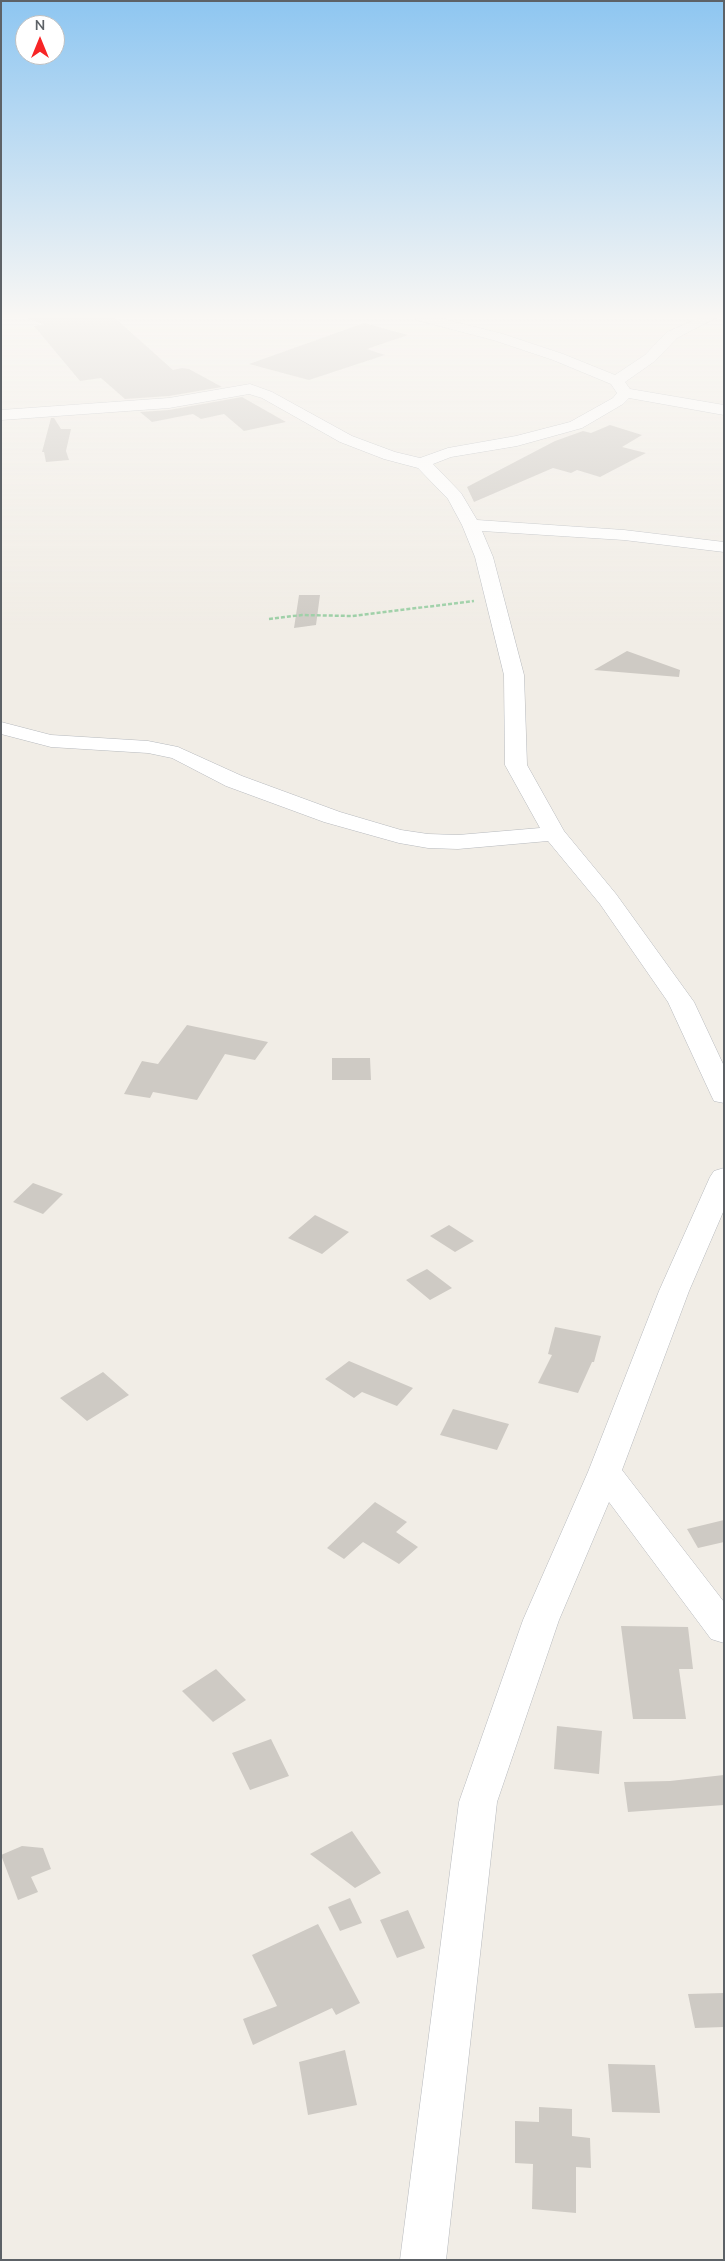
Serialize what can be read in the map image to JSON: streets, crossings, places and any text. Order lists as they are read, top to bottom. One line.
{"north":"top"}
